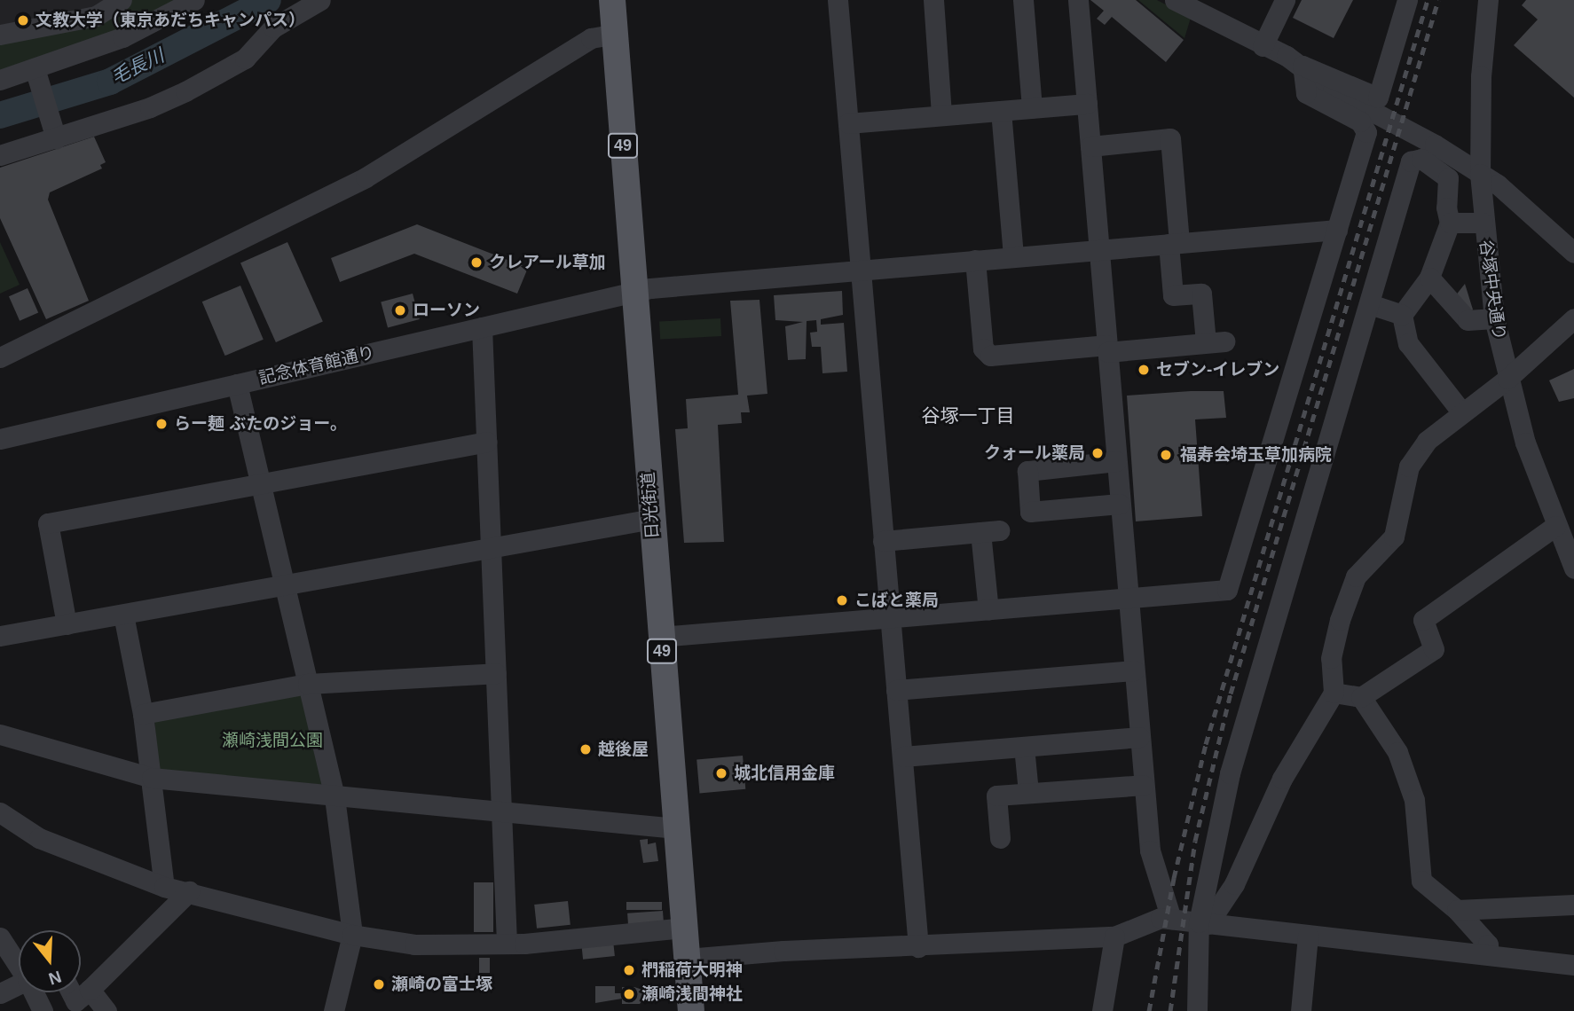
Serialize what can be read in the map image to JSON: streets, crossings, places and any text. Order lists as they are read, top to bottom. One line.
{"streets":{"main road":["49","日光街道"],"street":["谷塚中央通り","記念体育館通り"]},"crossings":[["記念体育館通り","日光街道"]],"districts":["谷塚一丁目"],"water":["毛長川"],"parks":["瀬崎浅間公園"],"places":["文教大学（東京あだちキャンパス）","クレアール草加","ローソン","セブン-イレブン","らー麺 ぶたのジョー。","クォール薬局","福寿会埼玉草加病院","こばと薬局","越後屋","城北信用金庫","椚稲荷大明神","瀬崎の富士塚","瀬崎浅間神社"],"north":"bottom"}
